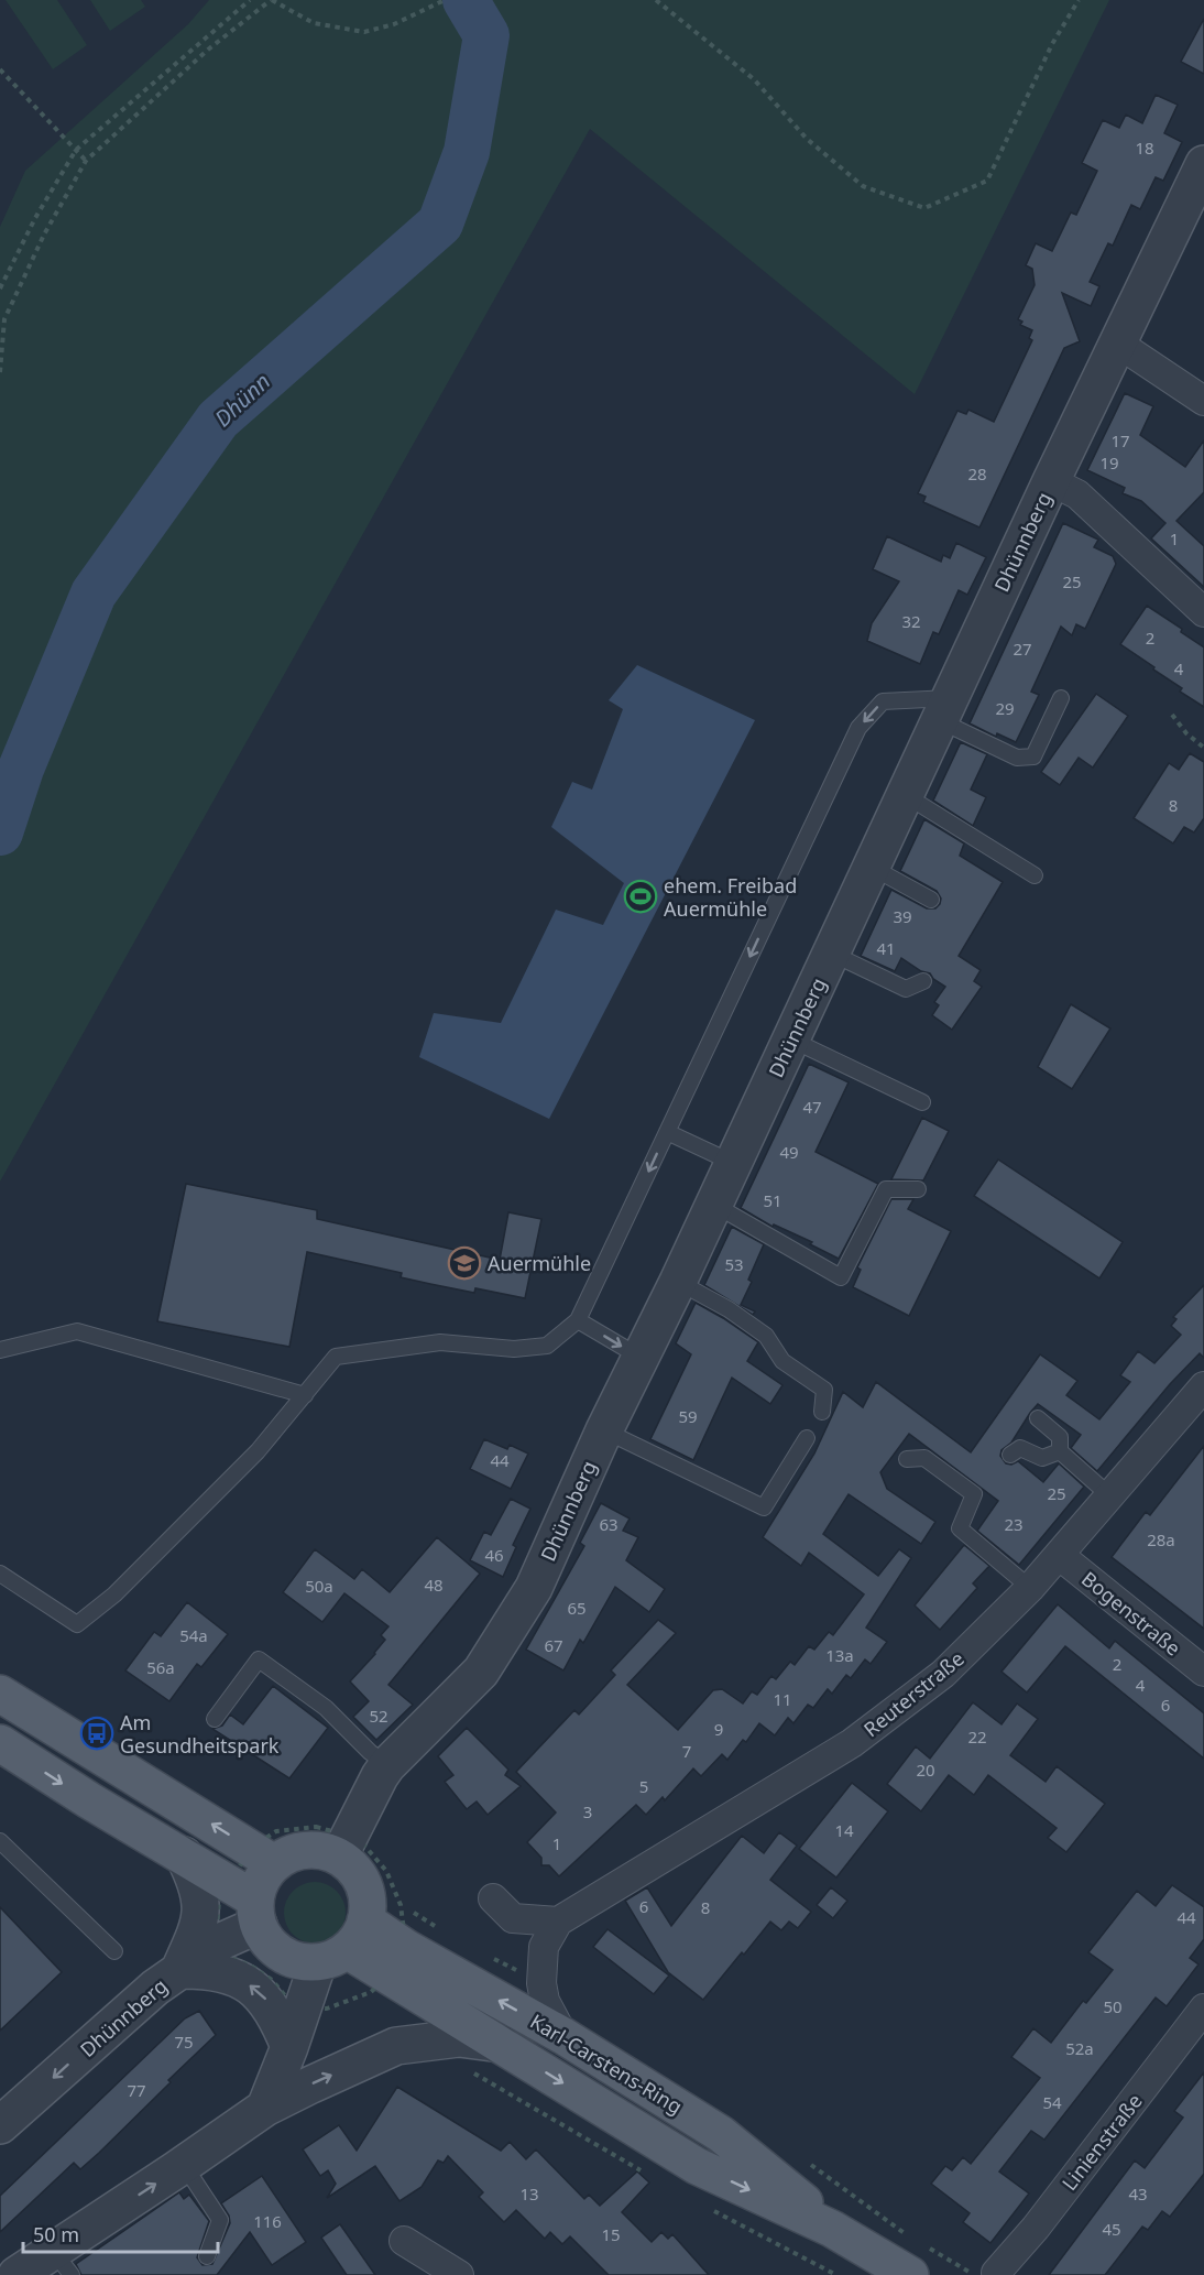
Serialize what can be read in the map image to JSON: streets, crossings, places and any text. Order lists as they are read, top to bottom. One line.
{"streets":{"main road":["Karl-Carstens-Ring"],"street":["Dhünnberg","Bogenstraße","Reuterstraße","Linienstraße"]},"crossings":[["Dhünnberg","Karl-Carstens-Ring"],["Bogenstraße","Reuterstraße"]],"water":["Dhünn"],"places":{"sports":["ehem. Freibad Auermühle"],"school or university":["Auermühle"],"bus stop":["Am Gesundheitspark"]},"house_numbers":["18","17","19","28","1","25","32","2","27","4","29","8","39","41","47","49","51","53","59","44","25","63","23","28a","46","48","50a","65","54a","67","13a","2","56a","4","11","6","52","9","22","7","20","5","3","14","1","6","8","44","50","75","52a","77","54","13","43","116","45","15"],"scale_bar":"50 m"}
